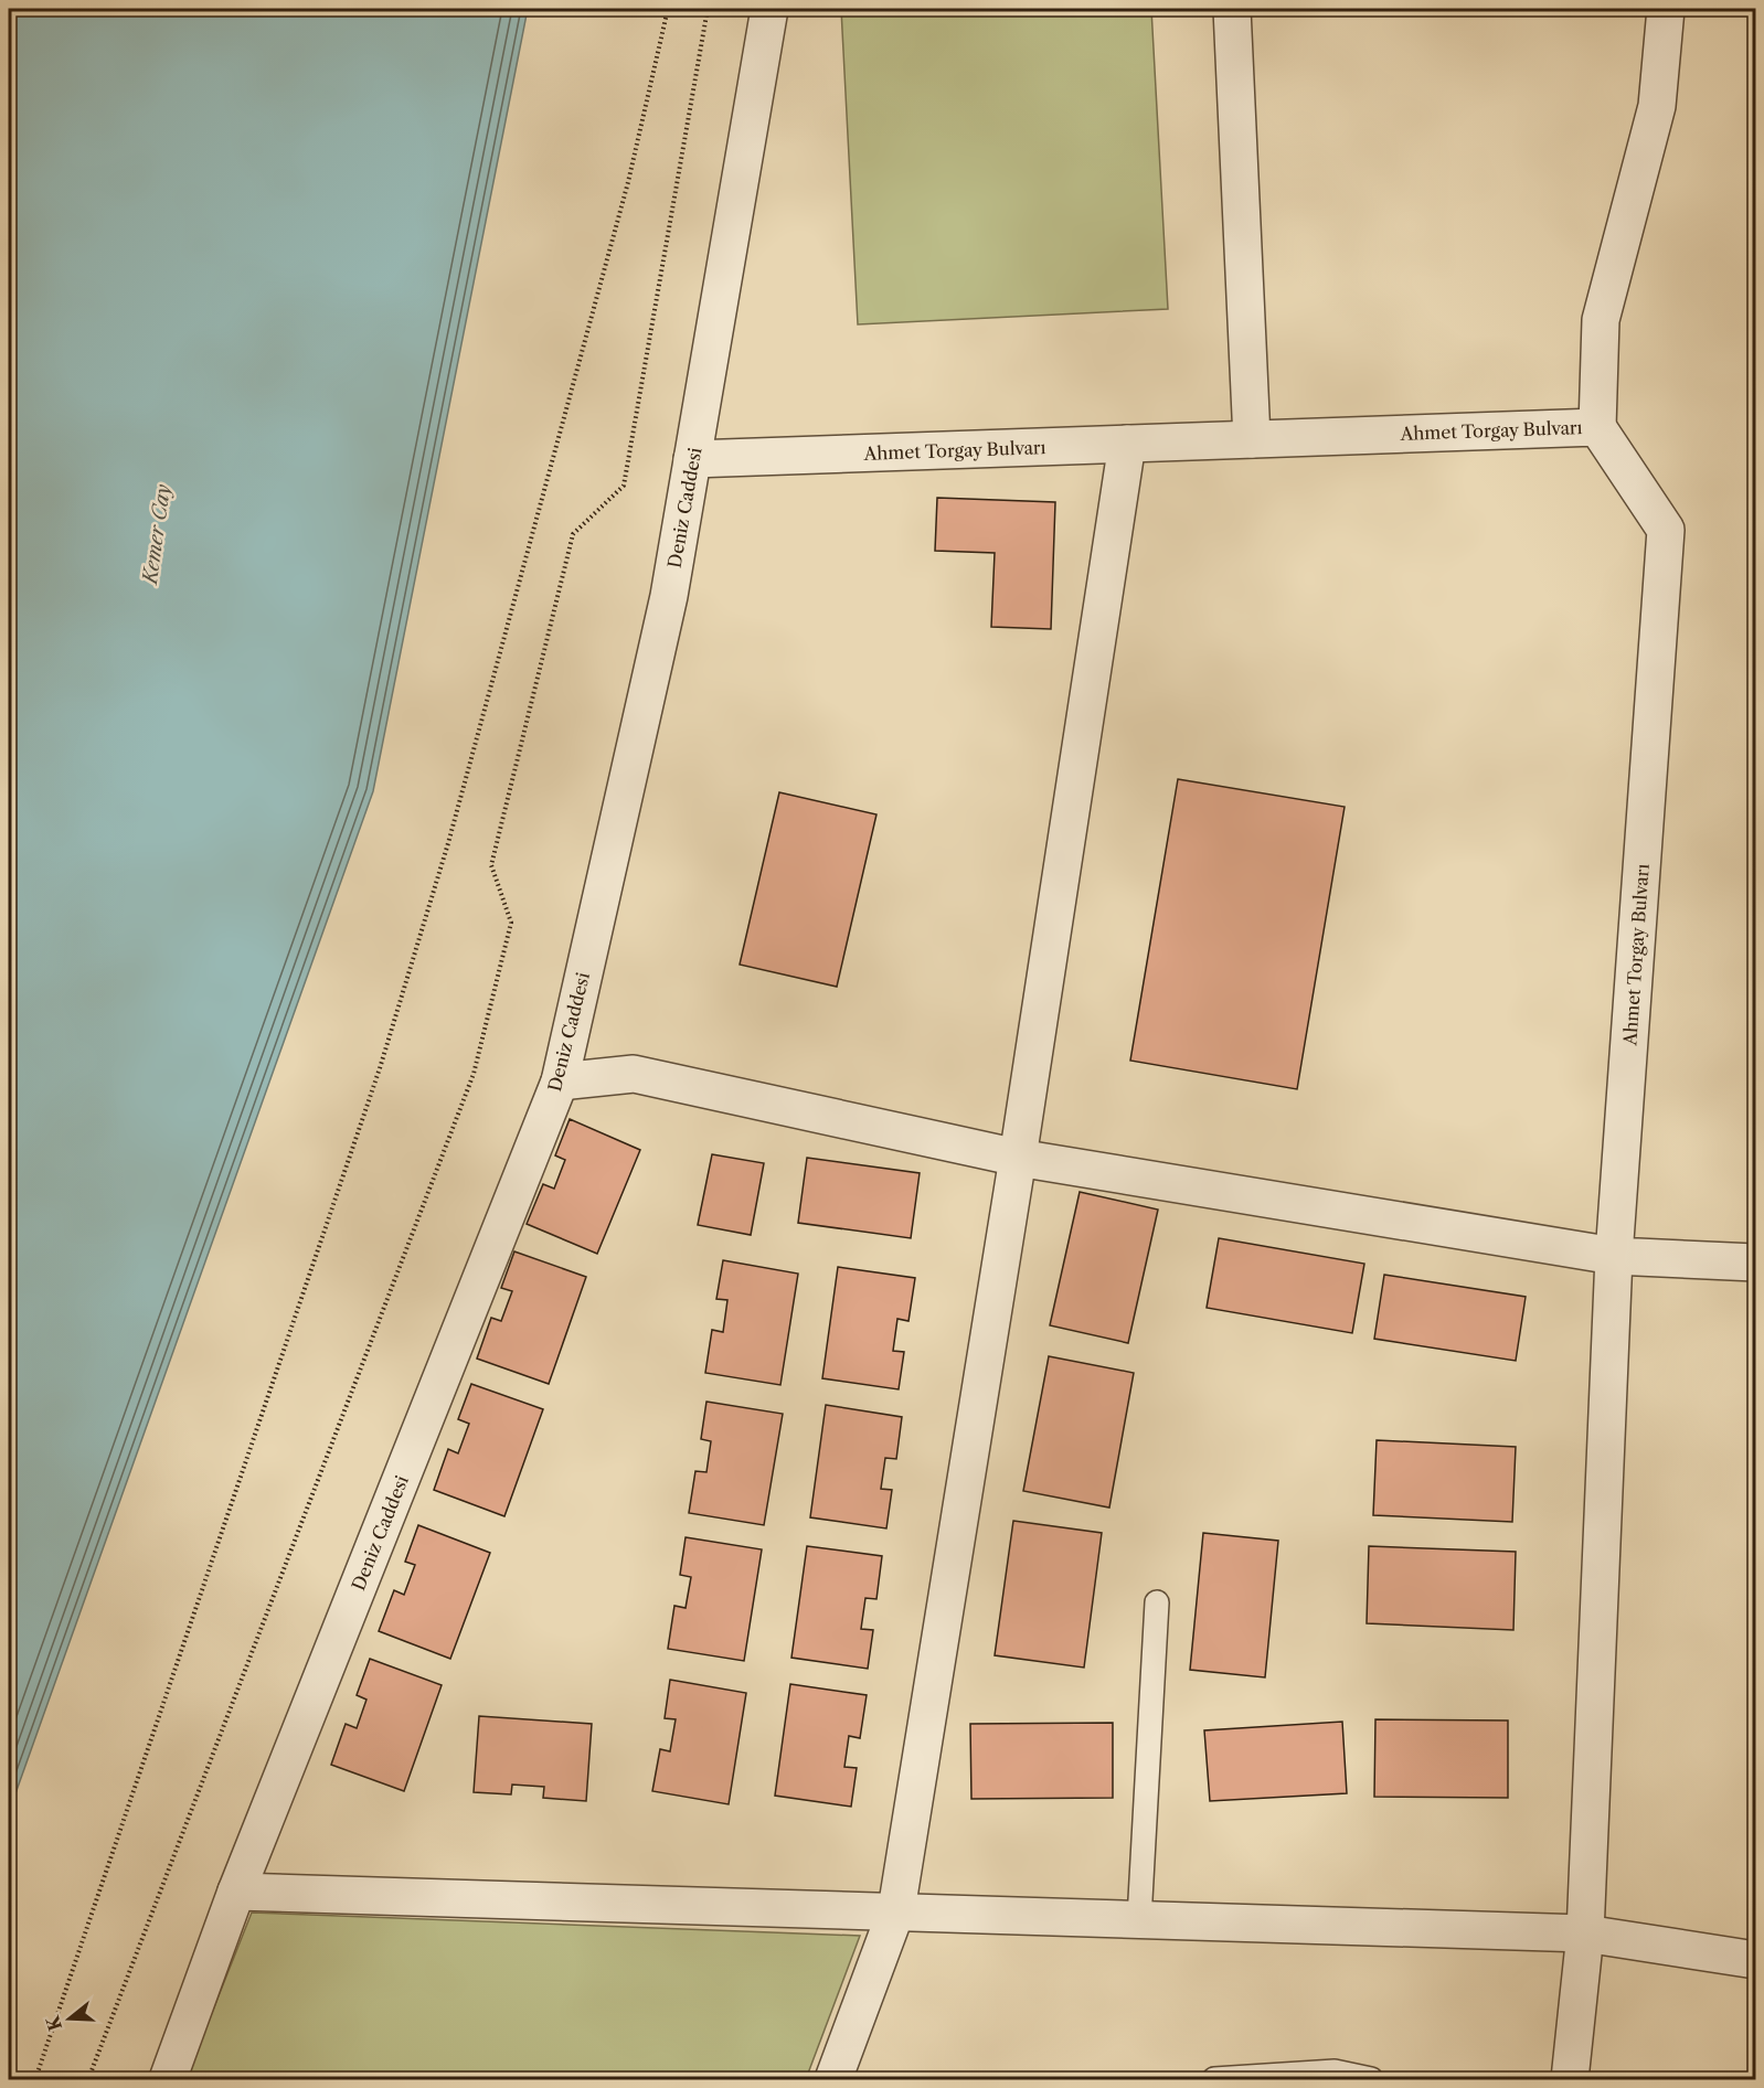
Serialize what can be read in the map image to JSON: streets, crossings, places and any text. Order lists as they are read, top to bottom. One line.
{"streets":{"street":["Ahmet Torgay Bulvarı","Deniz Caddesi"]},"crossings":[["Ahmet Torgay Bulvarı","Deniz Caddesi"]],"water":["Kemer Cay"],"north":"left"}
